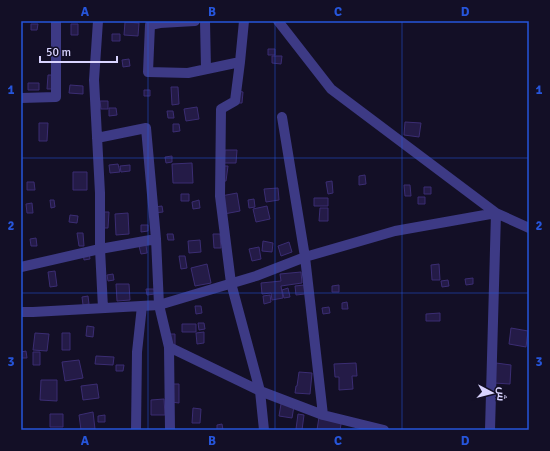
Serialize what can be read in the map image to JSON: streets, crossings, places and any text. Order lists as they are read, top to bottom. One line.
{"scale_bar":"50 m","north":"right","grid":{"columns":["A","B","C","D"],"rows":["1","2","3"]}}
